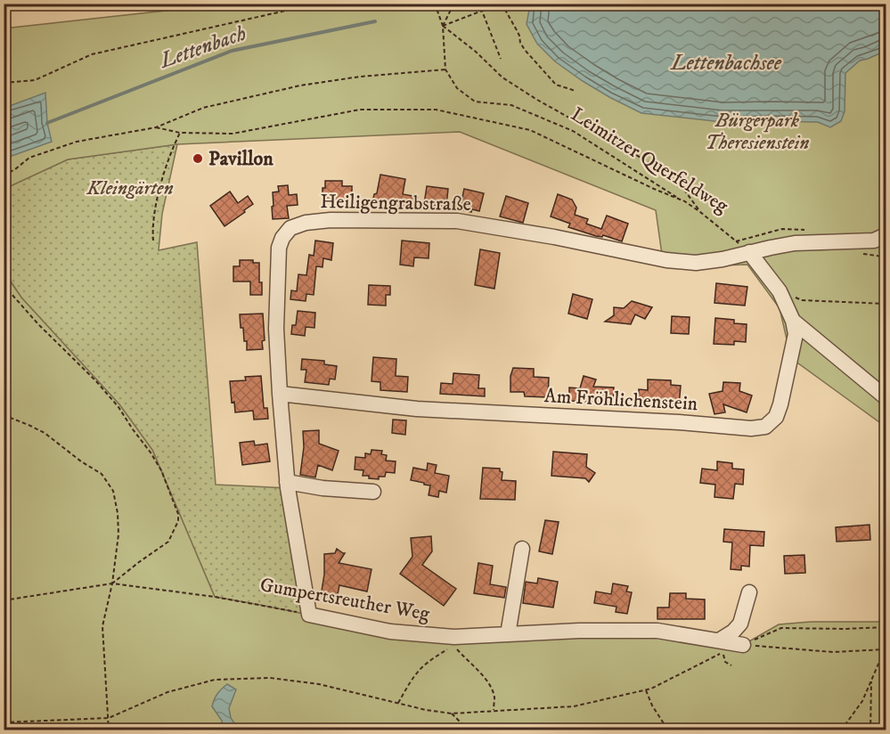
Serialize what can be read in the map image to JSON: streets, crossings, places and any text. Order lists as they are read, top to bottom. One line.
{"streets":{"street":["Heiligengrabstraße","Am Fröhlichenstein","Gumpertsreuther Weg"],"path":["Leimitzer Querfeldweg"]},"crossings":[["Leimitzer Querfeldweg","Heiligengrabstraße"],["Leimitzer Querfeldweg","Am Fröhlichenstein"],["Heiligengrabstraße","Am Fröhlichenstein"],["Heiligengrabstraße","Gumpertsreuther Weg"]],"water":["Lettenbach","Lettenbachsee"],"parks":["Bürgerpark Theresienstein","Kleingärten"],"places":["Pavillon"]}
